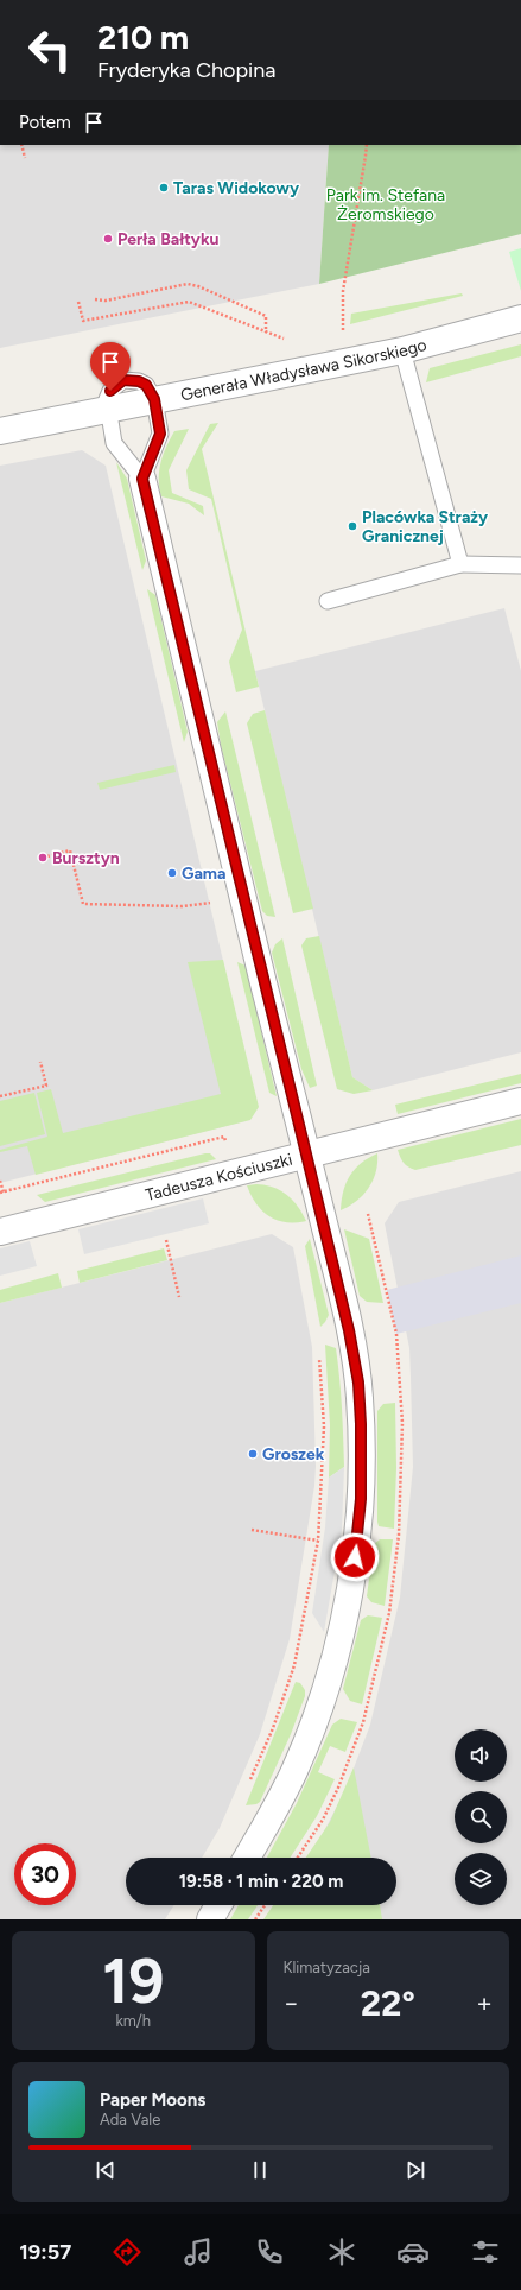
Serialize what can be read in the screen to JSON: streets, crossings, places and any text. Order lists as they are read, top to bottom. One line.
{"streets":{"street":["Generała Władysława Sikorskiego","Tadeusza Kościuszki"]},"parks":["Park im. Stefana Żeromskiego"],"places":["Taras Widokowy","Perła Bałtyku","Placówka Straży Granicznej","Bursztyn","Gama","Groszek"],"page":{"turn":["210 m","Fryderyka Chopina"],"then":"Potem","limit":"30","trip":"19:58 · 1 min · 220 m","tile":[["19","km/h"],"Klimatyzacja"],"heat":["−","22°","+"],"song":["Paper Moons","Ada Vale"],"tabs":"19:57"}}
